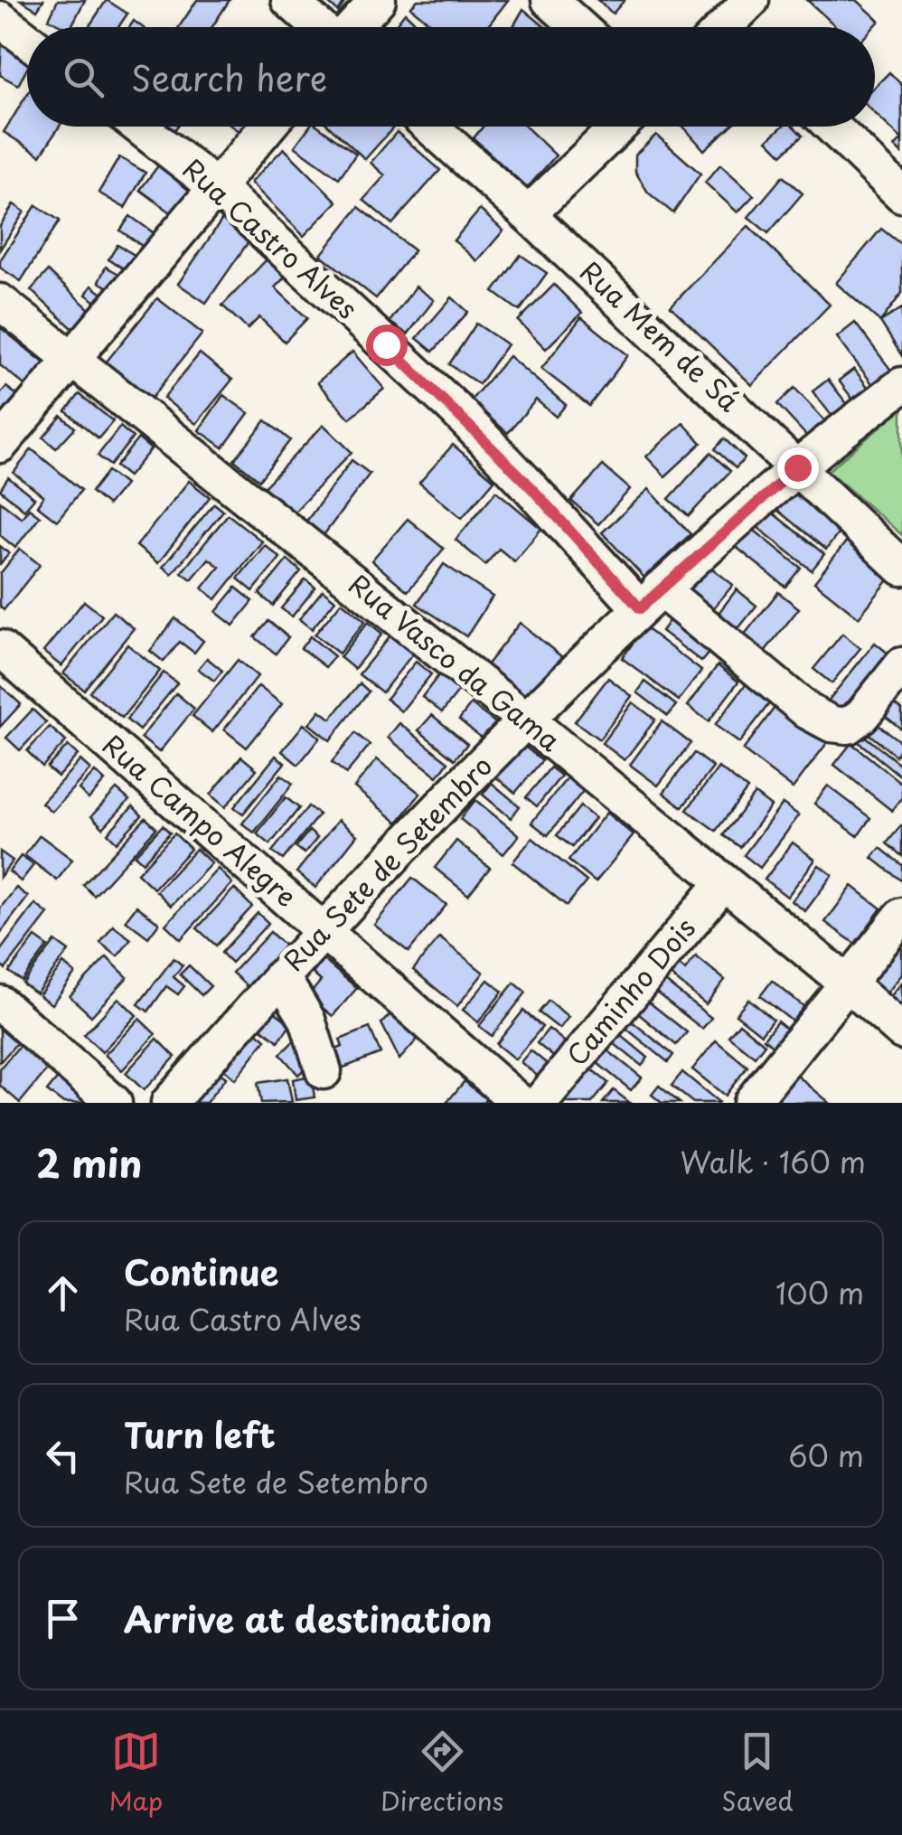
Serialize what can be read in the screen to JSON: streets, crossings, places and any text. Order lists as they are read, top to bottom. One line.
{"streets":{"street":["Rua Castro Alves","Rua Mem de Sá","Rua Vasco da Gama","Rua Campo Alegre","Rua Sete de Setembro","Caminho Dois"]},"crossings":[["Rua Castro Alves","Rua Sete de Setembro"],["Rua Mem de Sá","Rua Sete de Setembro"],["Rua Vasco da Gama","Rua Sete de Setembro"],["Rua Vasco da Gama","Caminho Dois"],["Rua Campo Alegre","Rua Sete de Setembro"]],"page":{"search":"Search here","heading":["2 min","Walk · 160 m"],"list":[["Continue","Rua Castro Alves","100 m"],["Turn left","Rua Sete de Setembro","60 m"],"Arrive at destination"],"nav":["Map","Directions","Saved"]}}
